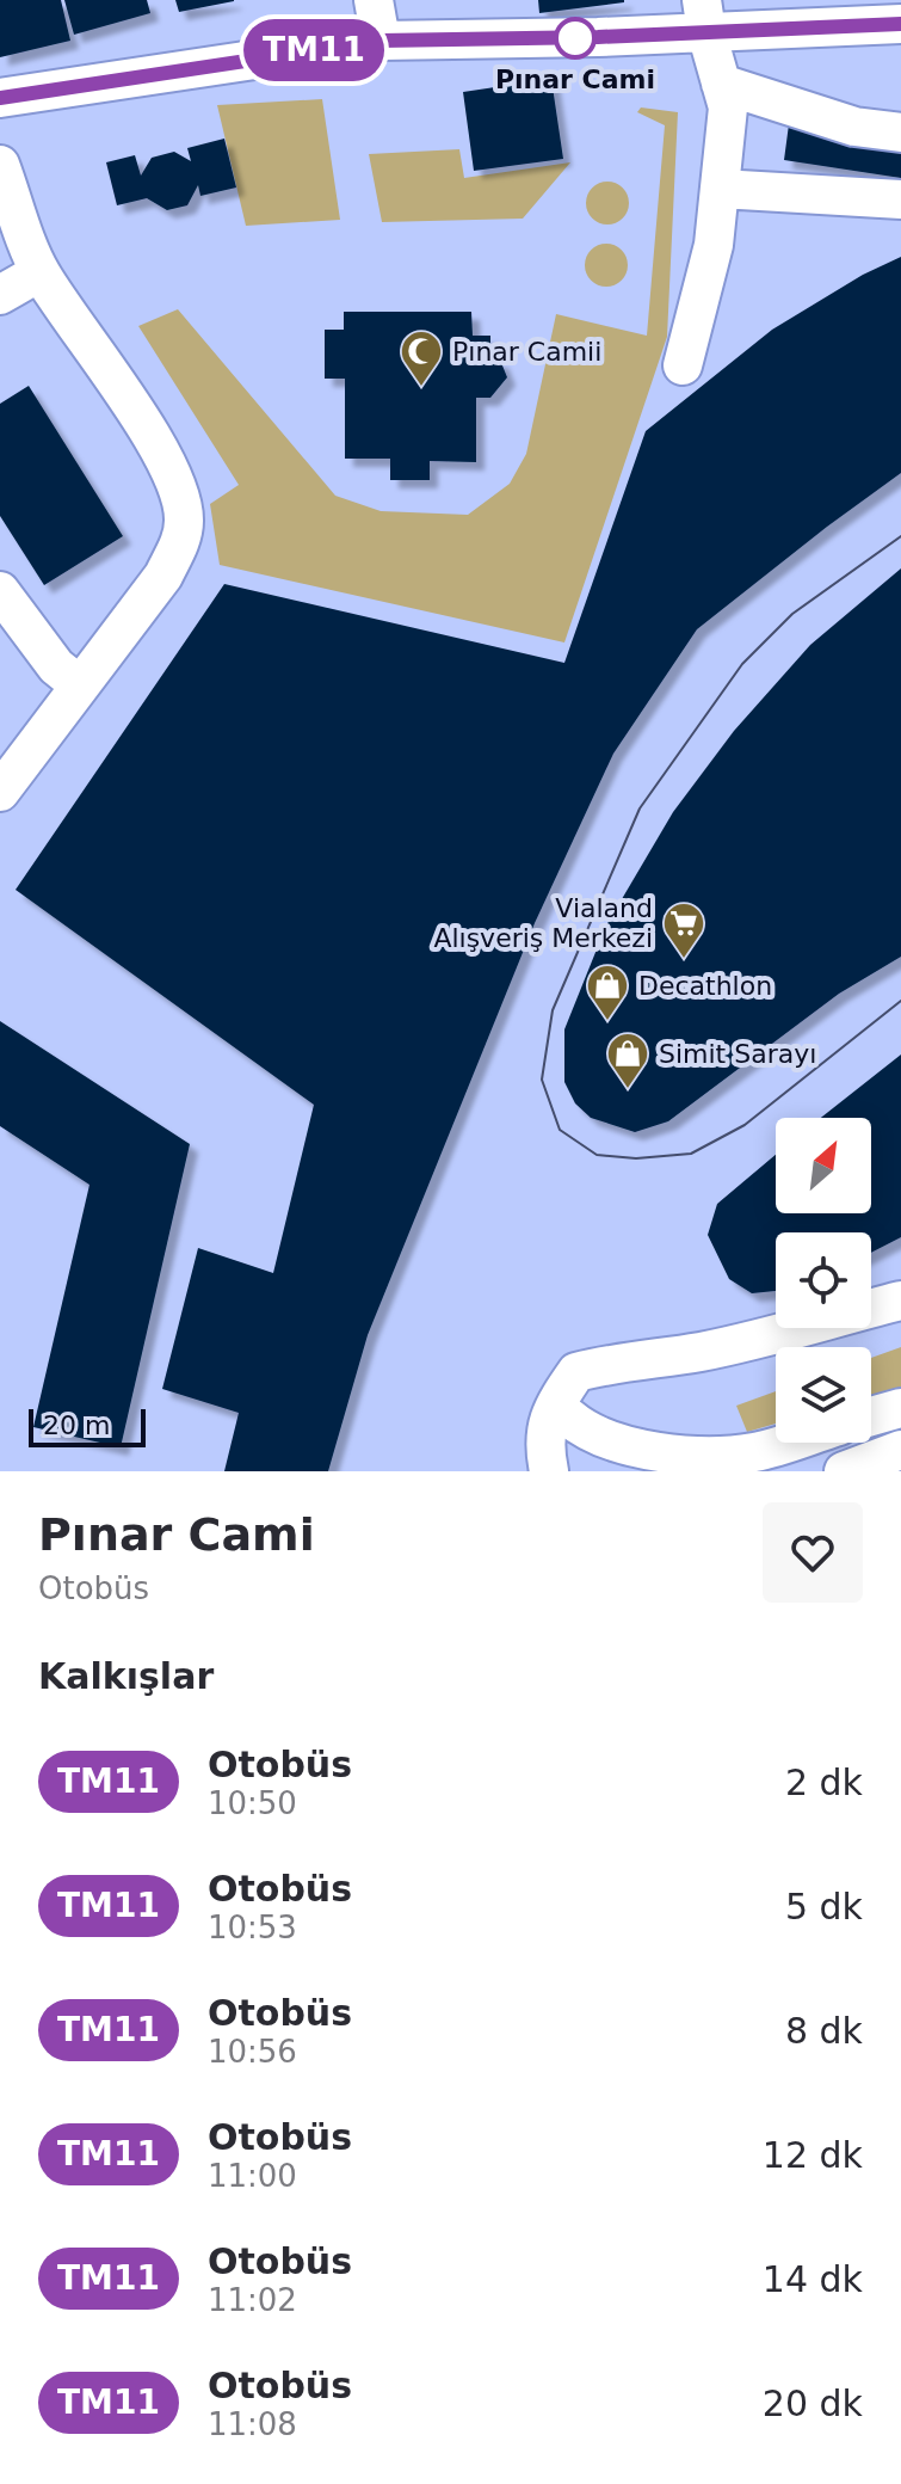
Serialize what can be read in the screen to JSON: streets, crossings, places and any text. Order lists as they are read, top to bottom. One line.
{"places":{"other":["Pınar Cami"],"mosque":["Pınar Camii"],"supermarket":["Vialand Alışveriş Merkezi"],"shop":["Decathlon","Simit Sarayı"]},"lines":["bus line TM11"],"scale_bar":"20 m","north":"top right","page":{"on_map":"TM11","scale":"20 m","heading":[["Pınar Cami","Otobüs"],"Kalkışlar"],"list":[{"mark":"TM11","name":"Otobüs","note":"10:50","value":"2 dk"},{"mark":"TM11","name":"Otobüs","note":"10:53","value":"5 dk"},{"mark":"TM11","name":"Otobüs","note":"10:56","value":"8 dk"},{"mark":"TM11","name":"Otobüs","note":"11:00","value":"12 dk"},{"mark":"TM11","name":"Otobüs","note":"11:02","value":"14 dk"},{"mark":"TM11","name":"Otobüs","note":"11:08","value":"20 dk"}]}}
